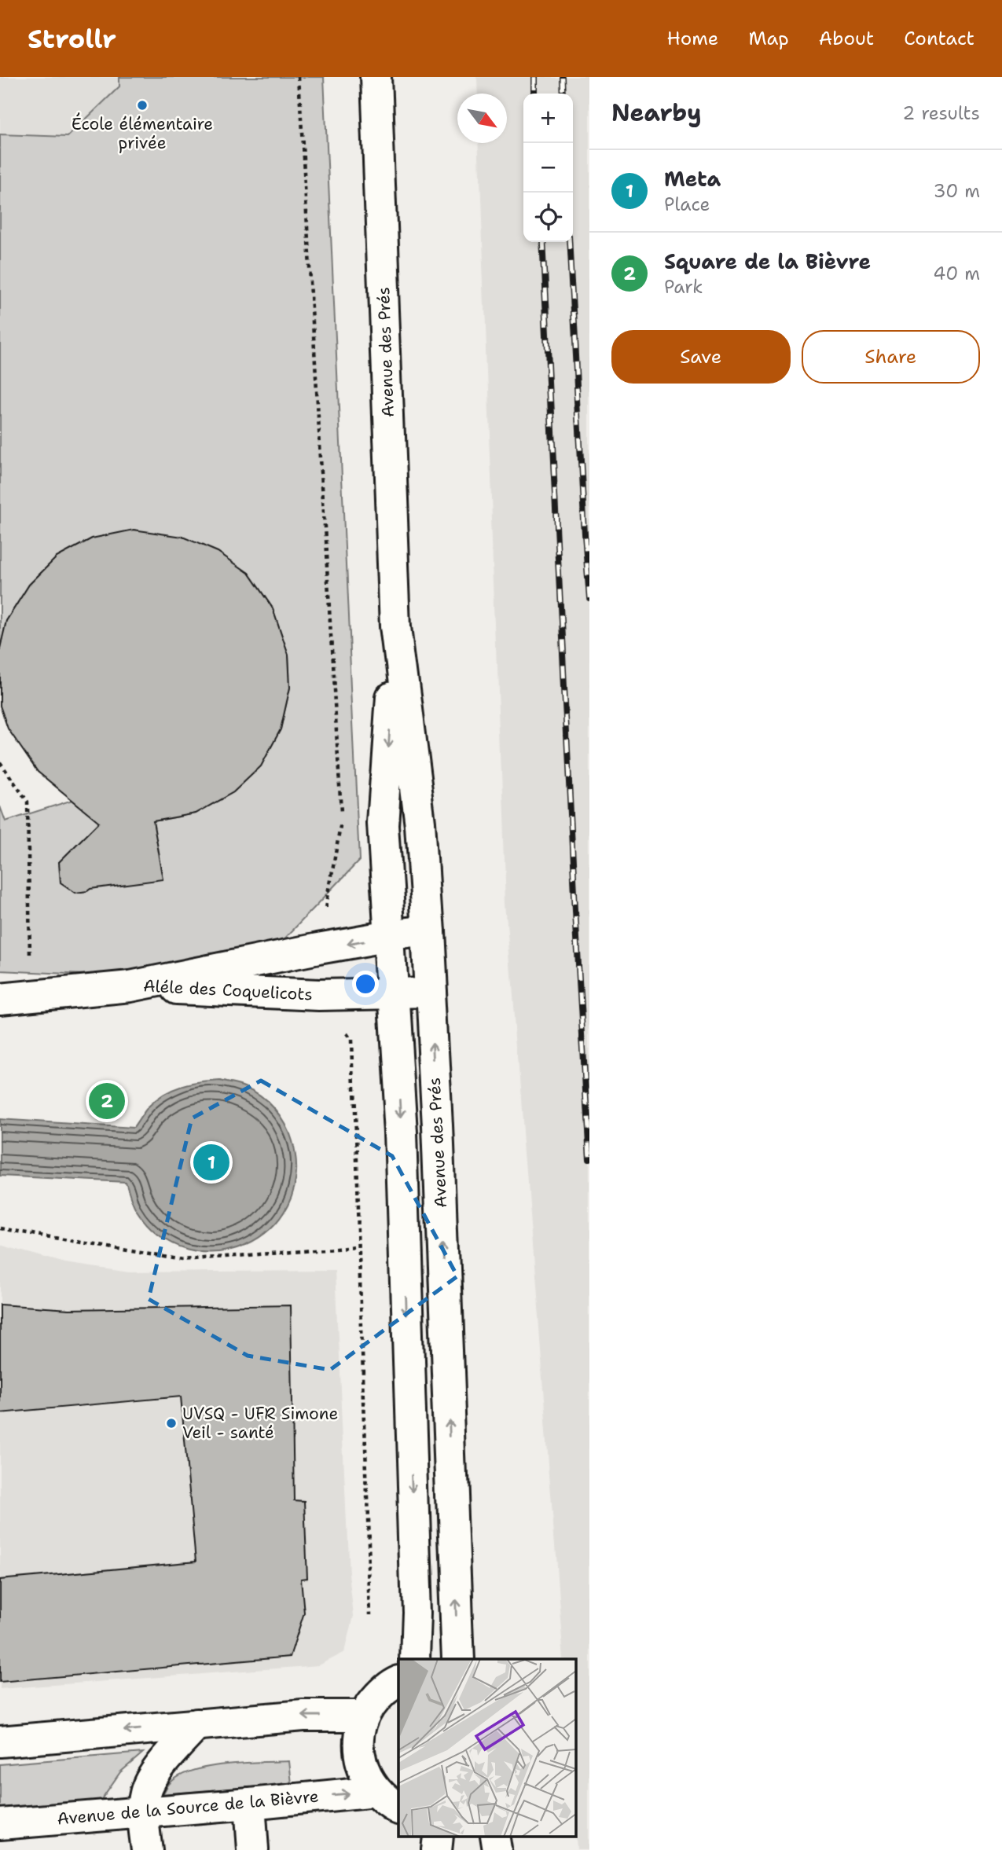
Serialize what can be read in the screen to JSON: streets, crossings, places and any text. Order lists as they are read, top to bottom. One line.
{"streets":{"main road":["Avenue des Prés","Aléle des Coquelicots","Avenue de la Source de la Bièvre"]},"crossings":[["Avenue des Prés","Aléle des Coquelicots"]],"places":["École élémentaire privée","UVSQ - UFR Simone Veil - santé"],"north":"bottom right","page":{"header":"Strollr","nav":["Home","Map","About","Contact"],"heading":["Nearby","2 results"],"map_buttons":["+","−"],"list":[{"mark":"1","name":"Meta","note":"Place","value":"30 m"},{"mark":"2","name":"Square de la Bièvre","note":"Park","value":"40 m"}],"buttons":["Save","Share"],"pins":["2","1"]}}
